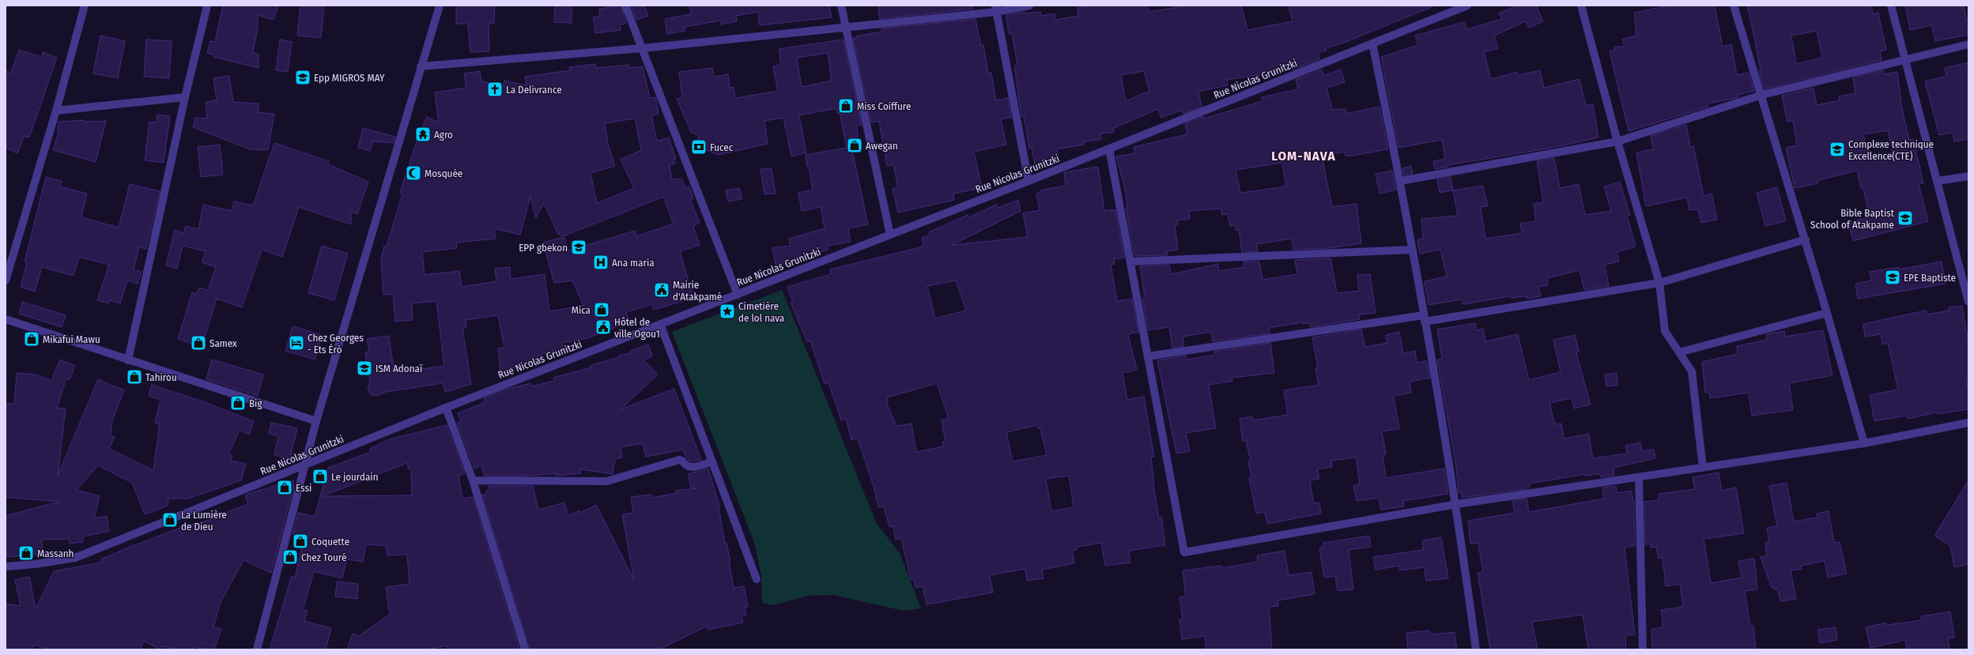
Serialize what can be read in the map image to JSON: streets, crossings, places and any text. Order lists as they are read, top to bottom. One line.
{"streets":{"street":["Rue Nicolas Grunitzki"]},"districts":["LOM-NAVA"],"places":{"school or university":["Epp MIGROS MAY","Complexe technique Excellence(CTE)","Bible Baptist School of Atakpame","EPP gbekon","EPE Baptiste","ISM Adonaï"],"church":["La Delivrance"],"shop":["Miss Coiffure","Awegan","Mica","Mikafui Mawu","Samex","Tahirou","Big","Le jourdain","Essi","La Lumière de Dieu","Coquette","Massanh","Chez Touré"],"temple":["Agro"],"bank":["Fucec"],"mosque":["Mosquée"],"hospital":["Ana maria"],"public building":["Mairie d'Atakpamé","Hôtel de ville Ogou1"],"place":["Cimetière de lol nava"],"hotel":["Chez Georges - Ets Éró"]}}
